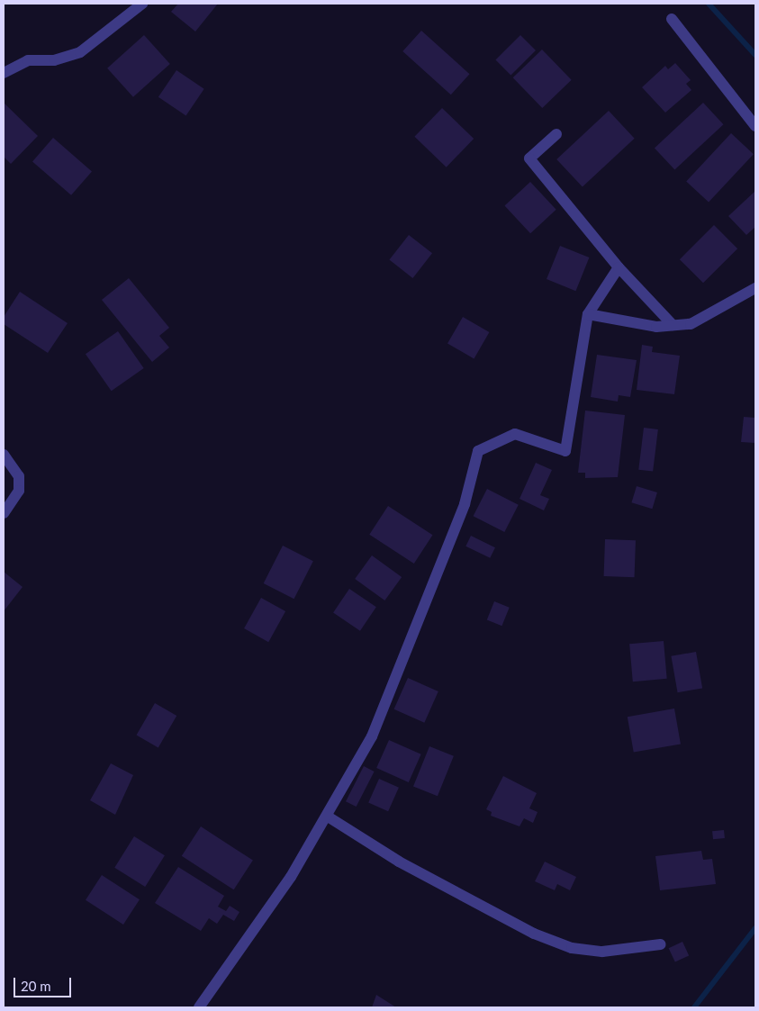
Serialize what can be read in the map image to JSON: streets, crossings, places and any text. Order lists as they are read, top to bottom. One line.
{"scale_bar":"20 m"}
